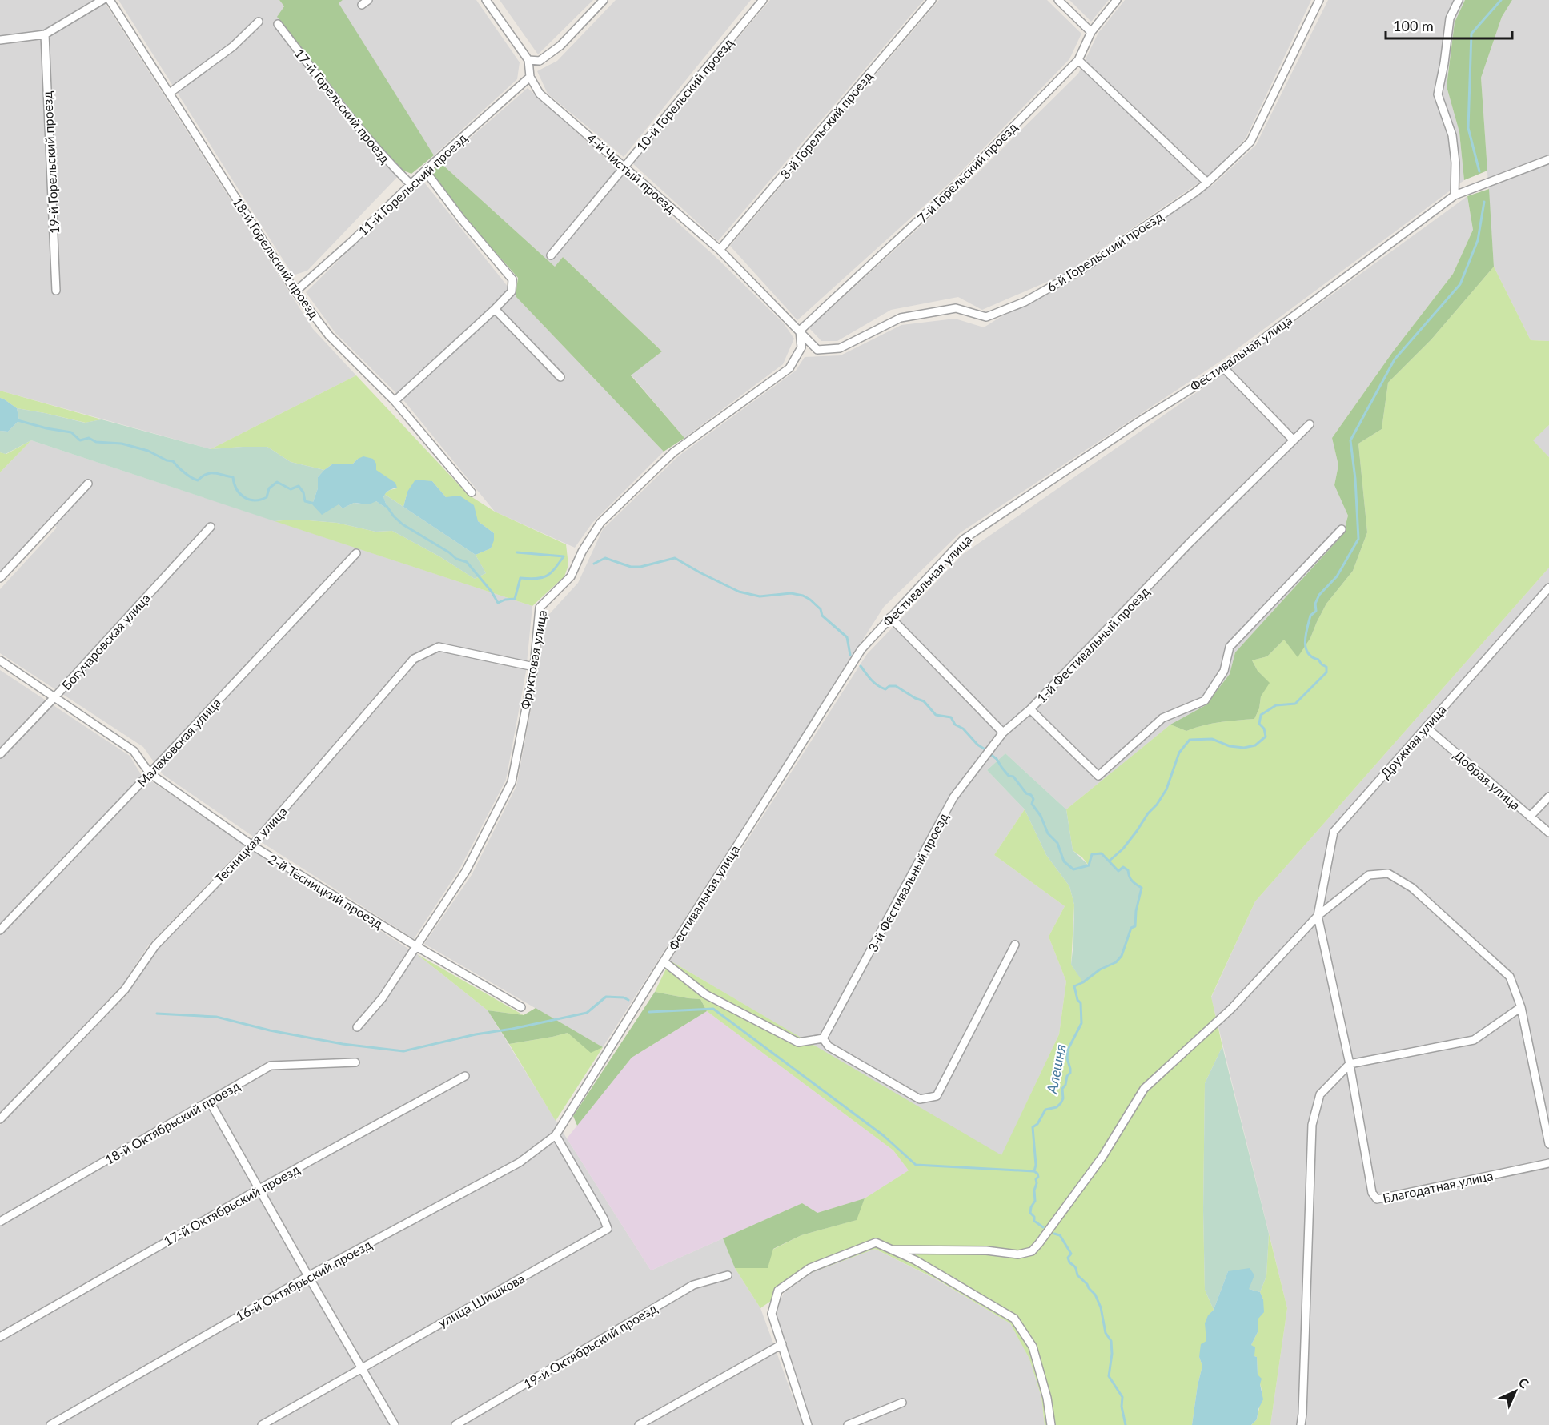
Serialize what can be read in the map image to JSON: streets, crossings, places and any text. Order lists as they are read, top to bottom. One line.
{"streets":{"street":["10-й Горельский проезд","17-й Горельский проезд","8-й Горельский проезд","19-й Горельский проезд","7-й Горельский проезд","4-й Чистый проезд","11-й Горельский проезд","6-й Горельский проезд","18-й Горельский проезд","Фестивальная улица","Богучаровская улица","1-й Фестивальный проезд","Фруктовая улица","Дружная улица","Малаховская улица","Добрая улица","Тесницкая улица","3-й Фестивальный проезд","2-й Тесницкий проезд","18-й Октябрьский проезд","Благодатная улица","17-й Октябрьский проезд","16-й Октябрьский проезд","улица Шишкова","19-й Октябрьский проезд"]},"crossings":[["10-й Горельский проезд","4-й Чистый проезд"],["17-й Горельский проезд","11-й Горельский проезд"],["8-й Горельский проезд","4-й Чистый проезд"],["7-й Горельский проезд","4-й Чистый проезд"],["7-й Горельский проезд","6-й Горельский проезд"],["7-й Горельский проезд","Фруктовая улица"],["4-й Чистый проезд","11-й Горельский проезд"],["4-й Чистый проезд","6-й Горельский проезд"],["4-й Чистый проезд","Фруктовая улица"],["11-й Горельский проезд","18-й Горельский проезд"],["6-й Горельский проезд","Фруктовая улица"],["Фестивальная улица","16-й Октябрьский проезд"],["Фестивальная улица","улица Шишкова"],["Богучаровская улица","2-й Тесницкий проезд"],["1-й Фестивальный проезд","3-й Фестивальный проезд"],["Фруктовая улица","Тесницкая улица"],["Фруктовая улица","2-й Тесницкий проезд"],["Дружная улица","Добрая улица"],["Малаховская улица","2-й Тесницкий проезд"],["Тесницкая улица","2-й Тесницкий проезд"],["16-й Октябрьский проезд","улица Шишкова"]],"water":["Алешня"],"scale_bar":"100 m","north":"top right"}
